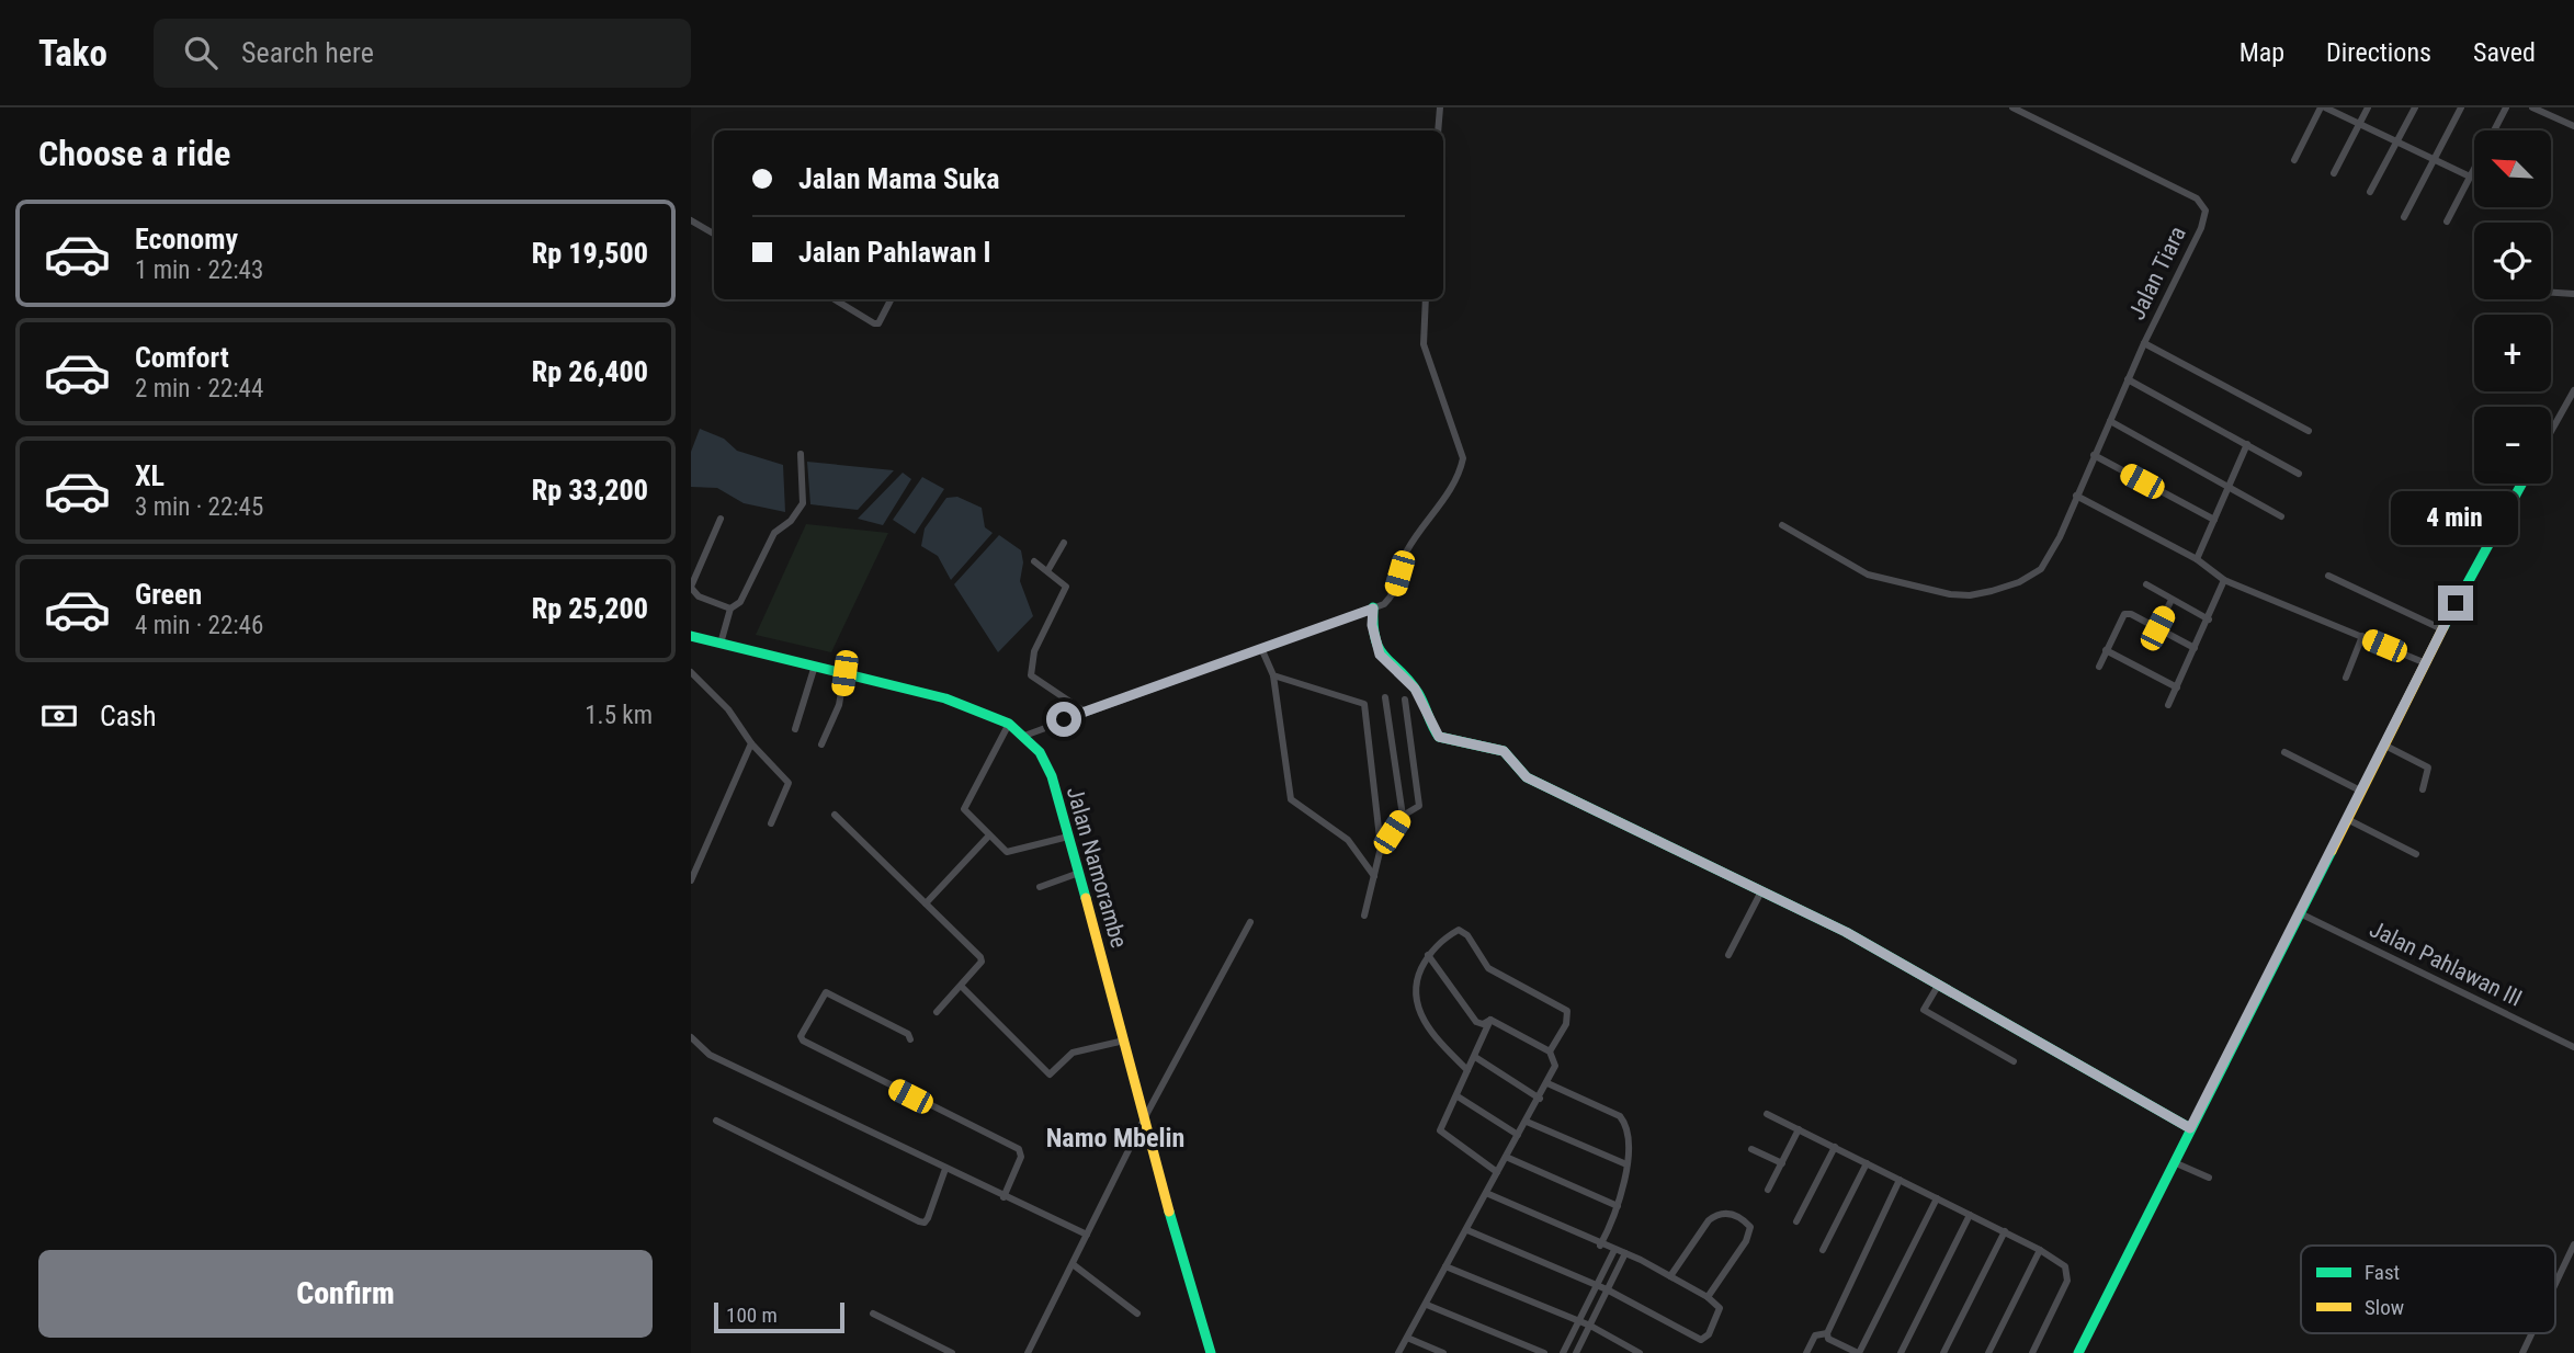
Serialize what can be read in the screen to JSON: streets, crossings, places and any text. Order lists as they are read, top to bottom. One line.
{"streets":{"street":["Jalan Tiara","Jalan Namorambe","Jalan Pahlawan III"]},"districts":["Namo Mbelin"],"legend":["Fast","Slow"],"scale_bar":"100 m","north":"top left","page":{"header":"Tako","search":"Search here","nav":["Map","Directions","Saved"],"heading":"Choose a ride","map_buttons":["+","−"],"banner":["Jalan Mama Suka","Jalan Pahlawan I"],"list":[{"name":"Economy","note":"1 min · 22:43","value":"Rp 19,500"},{"name":"Comfort","note":"2 min · 22:44","value":"Rp 26,400"},{"name":"XL","note":"3 min · 22:45","value":"Rp 33,200"},{"name":"Green","note":"4 min · 22:46","value":"Rp 25,200"}],"bubble":"4 min","pay":["Cash","1.5 km"],"buttons":"Confirm","scale":"100 m"}}
